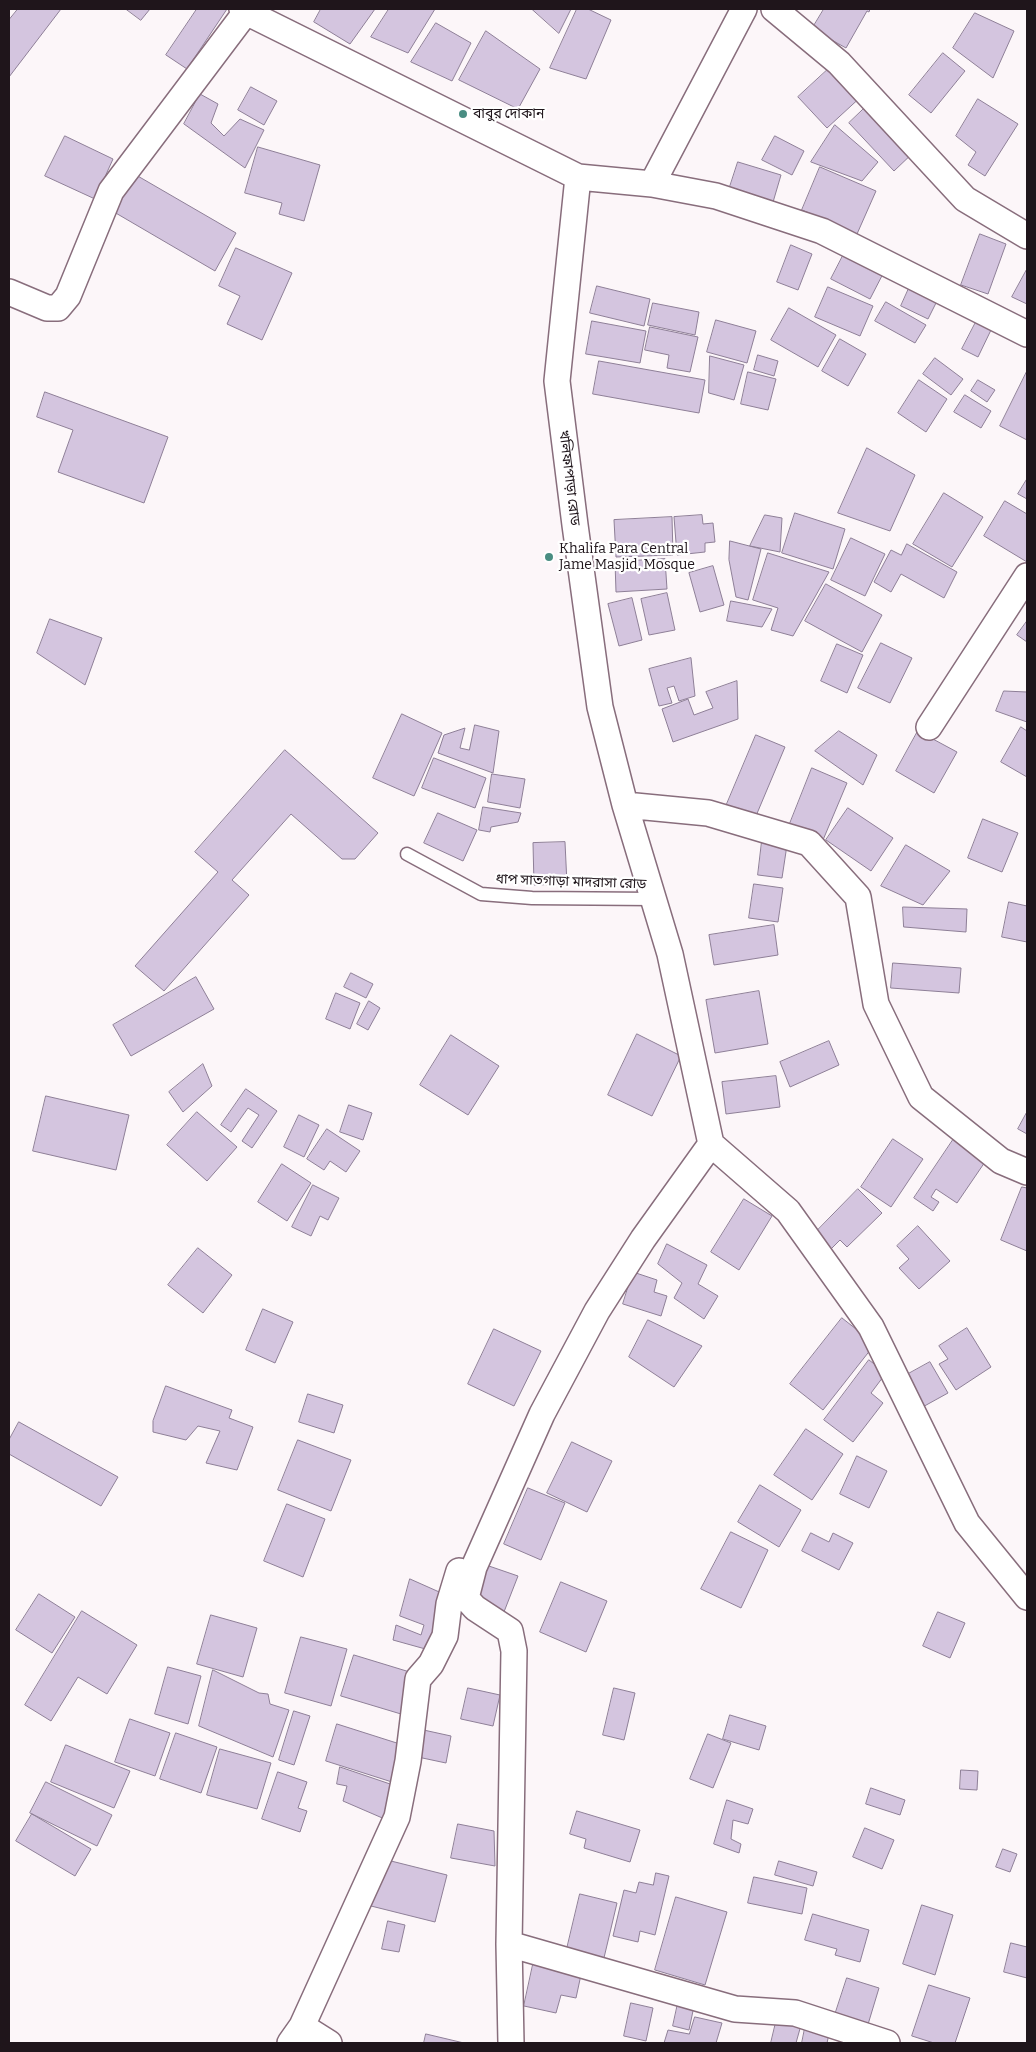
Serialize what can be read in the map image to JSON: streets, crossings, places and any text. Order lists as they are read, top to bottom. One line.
{"streets":{"street":["খলিফাপাড়া রোড"],"lane":["ধাপ সাতগাড়া মাদরাসা রোড"]},"crossings":[["খলিফাপাড়া রোড","ধাপ সাতগাড়া মাদরাসা রোড"]],"places":["বাবুর দোকান","Khalifa Para Central Jame Masjid, Mosque"]}
